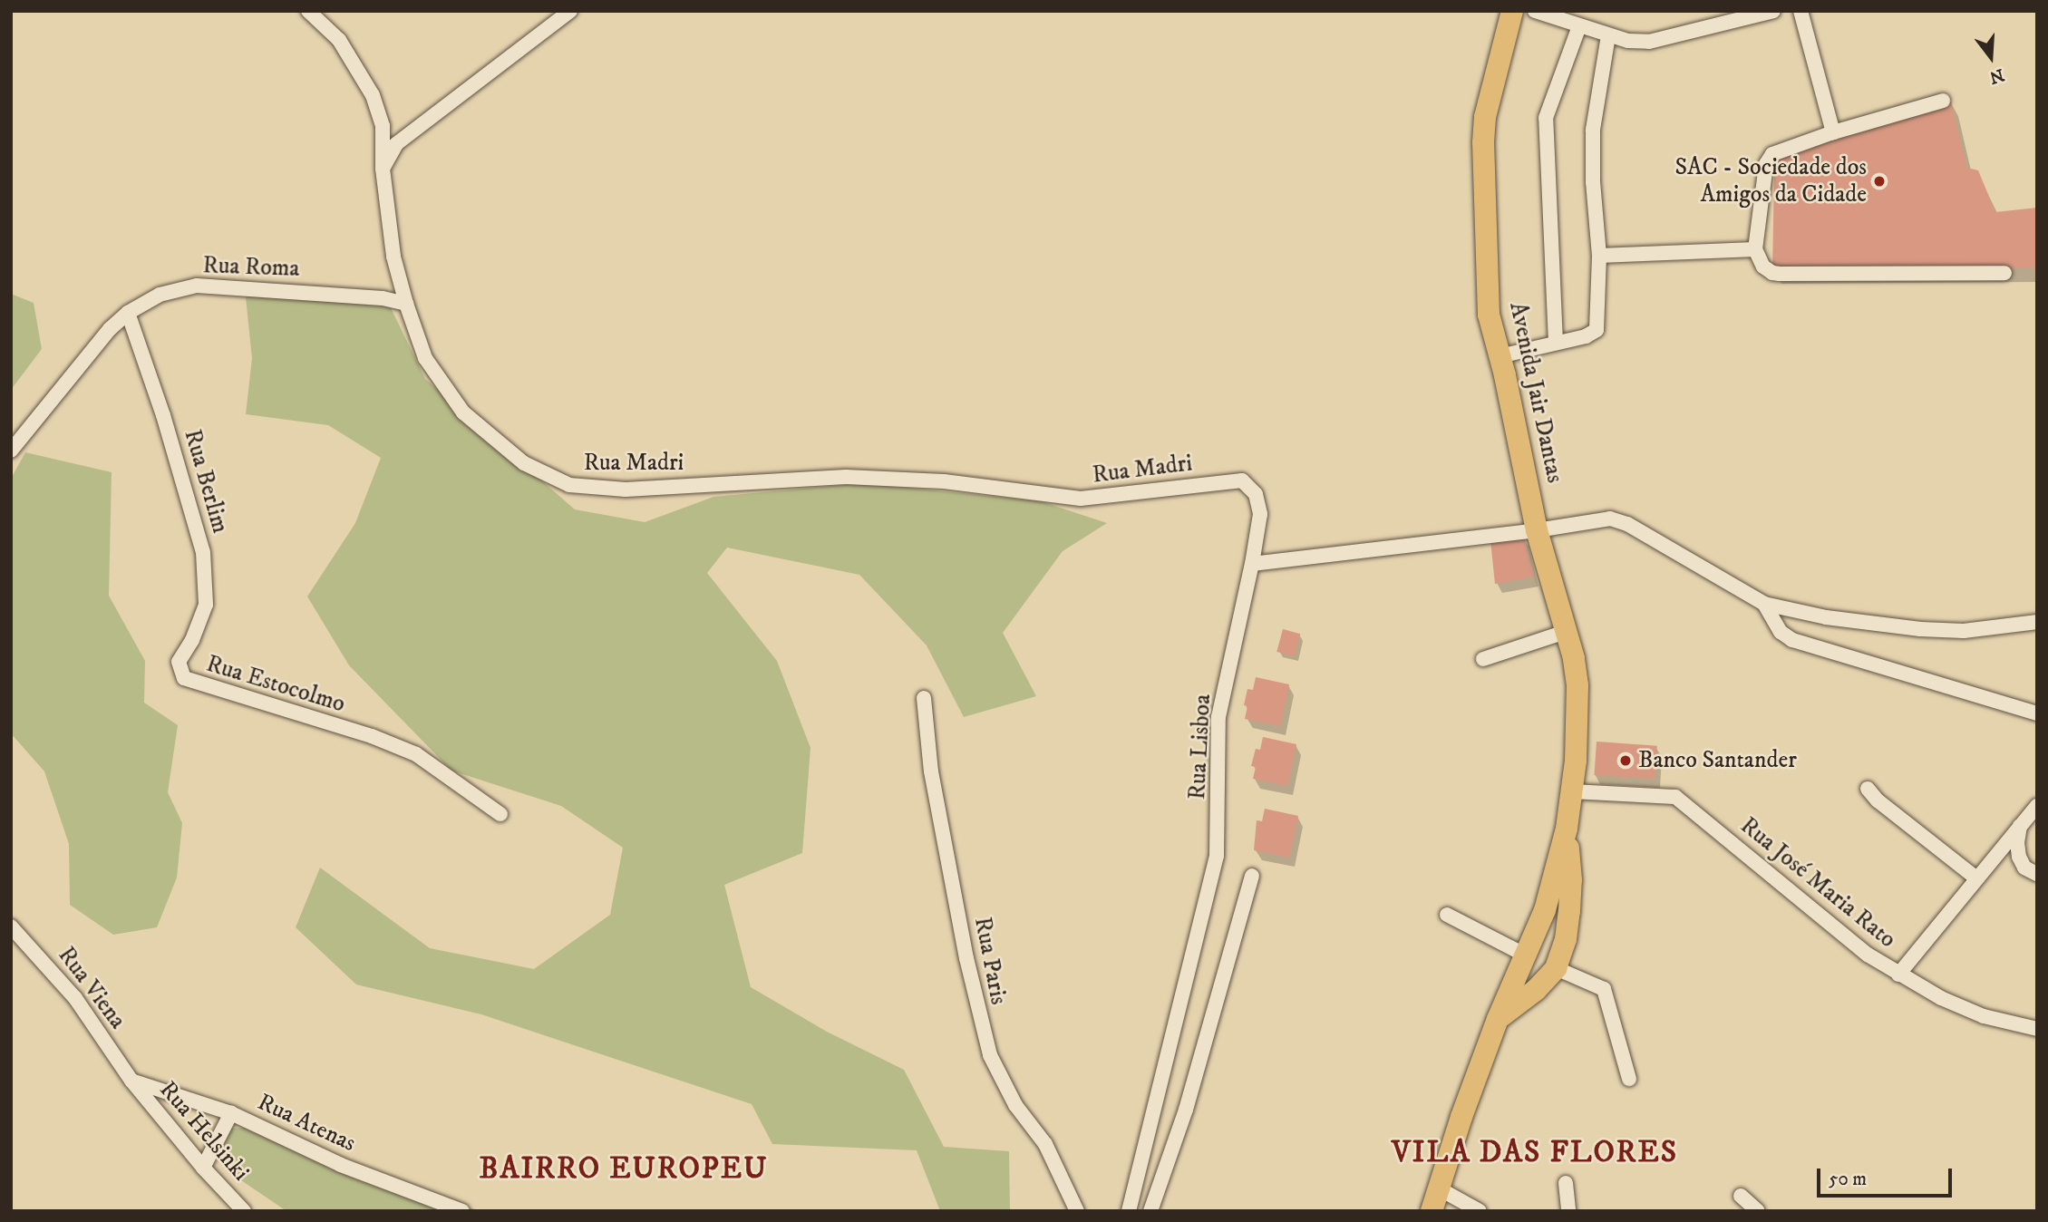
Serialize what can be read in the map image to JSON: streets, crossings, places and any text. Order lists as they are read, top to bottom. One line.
{"streets":{"main road":["Avenida Jair Dantas"],"street":["Rua Roma","Rua Madri","Rua Berlim","Rua Estocolmo","Rua Lisboa","Rua José Maria Rato","Rua Paris","Rua Viena","Rua Atenas","Rua Helsinki"]},"crossings":[["Rua Roma","Rua Madri"],["Rua Roma","Rua Berlim"],["Avenida Jair Dantas","Rua José Maria Rato"],["Rua Madri","Rua Lisboa"],["Rua Berlim","Rua Estocolmo"],["Rua Viena","Rua Atenas"],["Rua Viena","Rua Helsinki"],["Rua Atenas","Rua Helsinki"]],"districts":["VILA DAS FLORES","BAIRRO EUROPEU"],"places":["SAC - Sociedade dos Amigos da Cidade","Banco Santander"],"scale_bar":"50 m","north":"bottom"}
